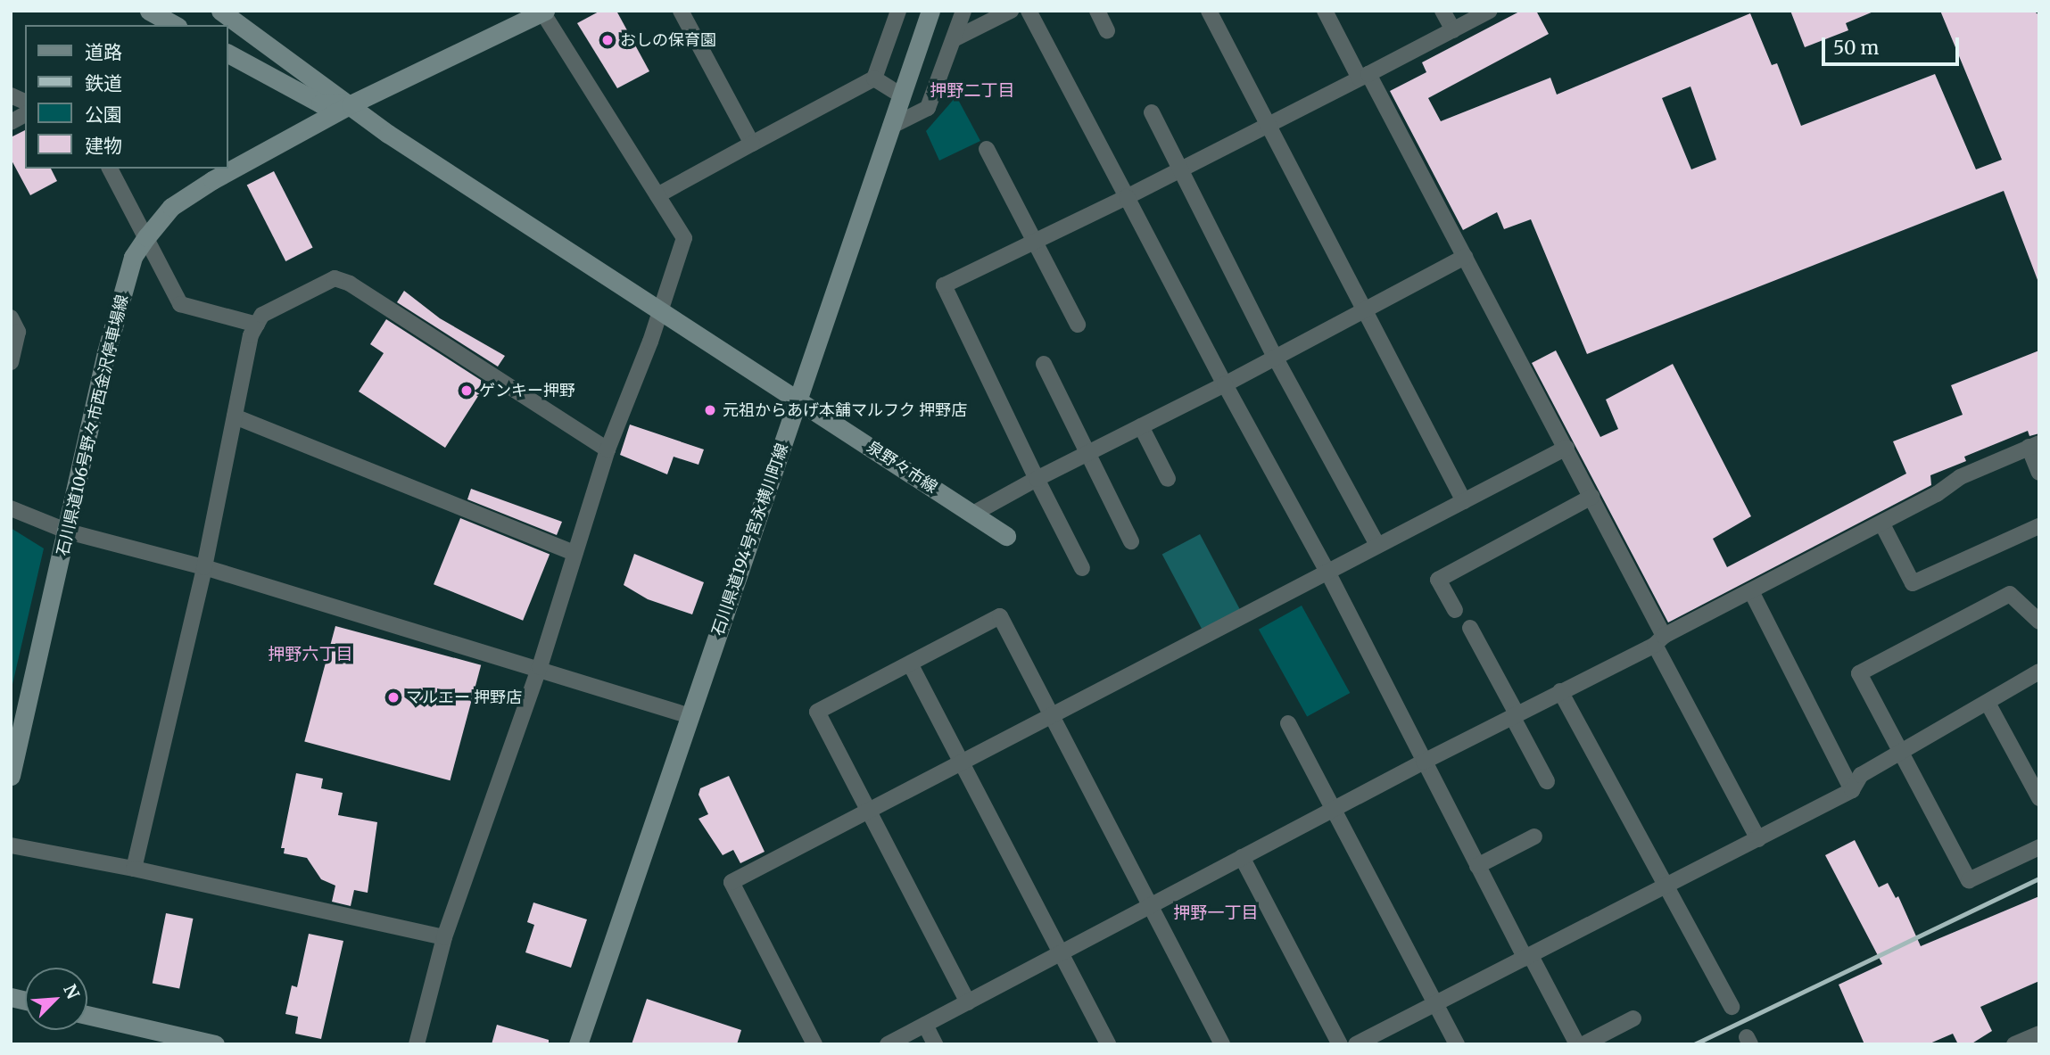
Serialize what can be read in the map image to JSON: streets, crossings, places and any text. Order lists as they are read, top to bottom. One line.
{"streets":{"main road":["石川県道106号野々市西金沢停車場線","泉野々市線","石川県道194号宮永横川町線"]},"crossings":[["泉野々市線","石川県道194号宮永横川町線"]],"districts":["押野二丁目","押野六丁目","押野一丁目"],"places":["おしの保育園","ゲンキー押野","元祖からあげ本舗マルフク 押野店","マルエー 押野店"],"legend":["道路","鉄道","公園","建物"],"scale_bar":"50 m","north":"top right"}
